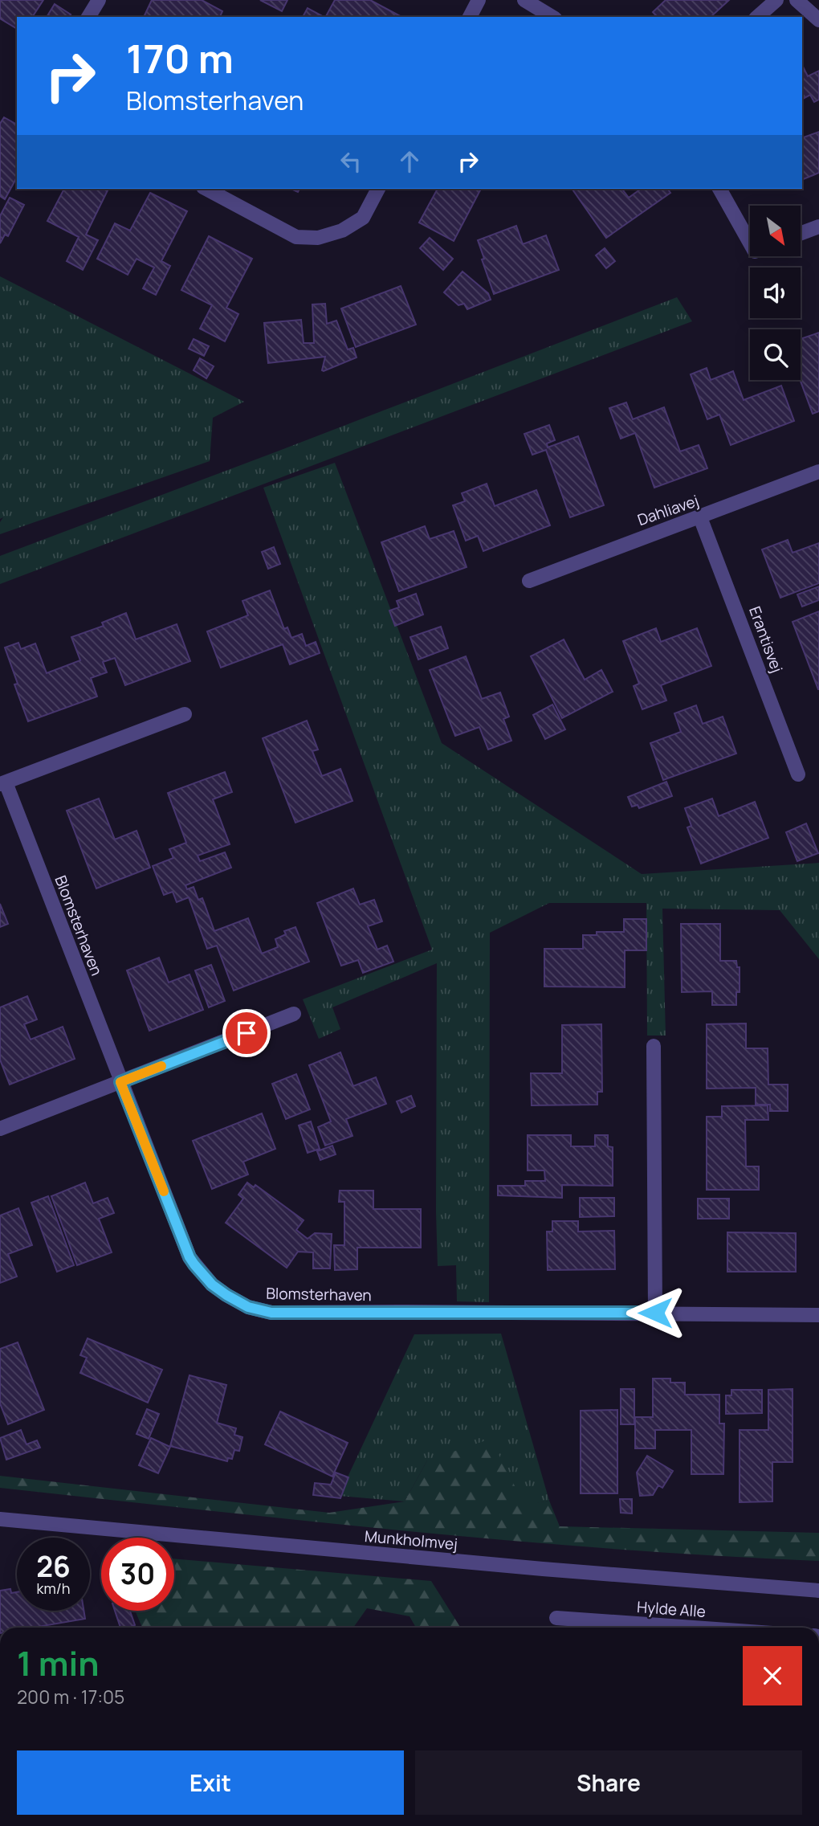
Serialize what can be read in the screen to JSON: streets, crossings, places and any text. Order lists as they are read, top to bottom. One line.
{"streets":{"street":["Dahliavej","Erantisvej","Blomsterhaven","Munkholmvej","Hylde Alle"]},"crossings":[["Dahliavej","Erantisvej"]],"north":"bottom right","page":{"turn":["170 m","Blomsterhaven"],"speed":"26 km/h","limit":"30","heading":["1 min","200 m · 17:05"],"buttons":["Exit","Share"]}}
